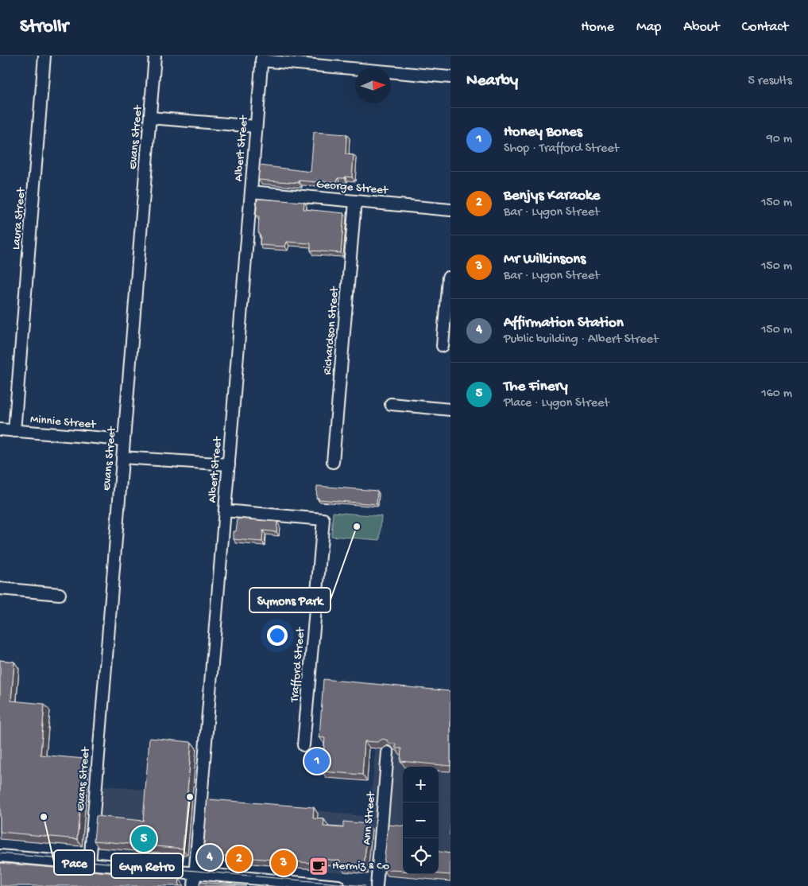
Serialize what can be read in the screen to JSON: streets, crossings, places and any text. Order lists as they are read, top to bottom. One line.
{"streets":{"street":["Evans Street","Albert Street","George Street","Laura Street","Richardson Street","Minnie Street","Trafford Street","Ann Street"]},"crossings":[["Evans Street","Minnie Street"],["Albert Street","George Street"],["Albert Street","Trafford Street"],["George Street","Richardson Street"],["Laura Street","Minnie Street"]],"places":{"other":["Symons Park","Gym Retro","Pace"],"cafe":["Hermiz & Co"]},"north":"right","page":{"header":"Strollr","nav":["Home","Map","About","Contact"],"heading":["Nearby","5 results"],"list":[{"mark":"1","name":"Honey Bones","note":"Shop · Trafford Street","value":"90 m"},{"mark":"2","name":"Benjys Karaoke","note":"Bar · Lygon Street","value":"150 m"},{"mark":"3","name":"Mr Wilkinsons","note":"Bar · Lygon Street","value":"150 m"},{"mark":"4","name":"Affirmation Station","note":"Public building · Albert Street","value":"150 m"},{"mark":"5","name":"The Finery","note":"Place · Lygon Street","value":"160 m"}],"pins":["1","5","4","2","3"],"map_buttons":["+","−"]}}
